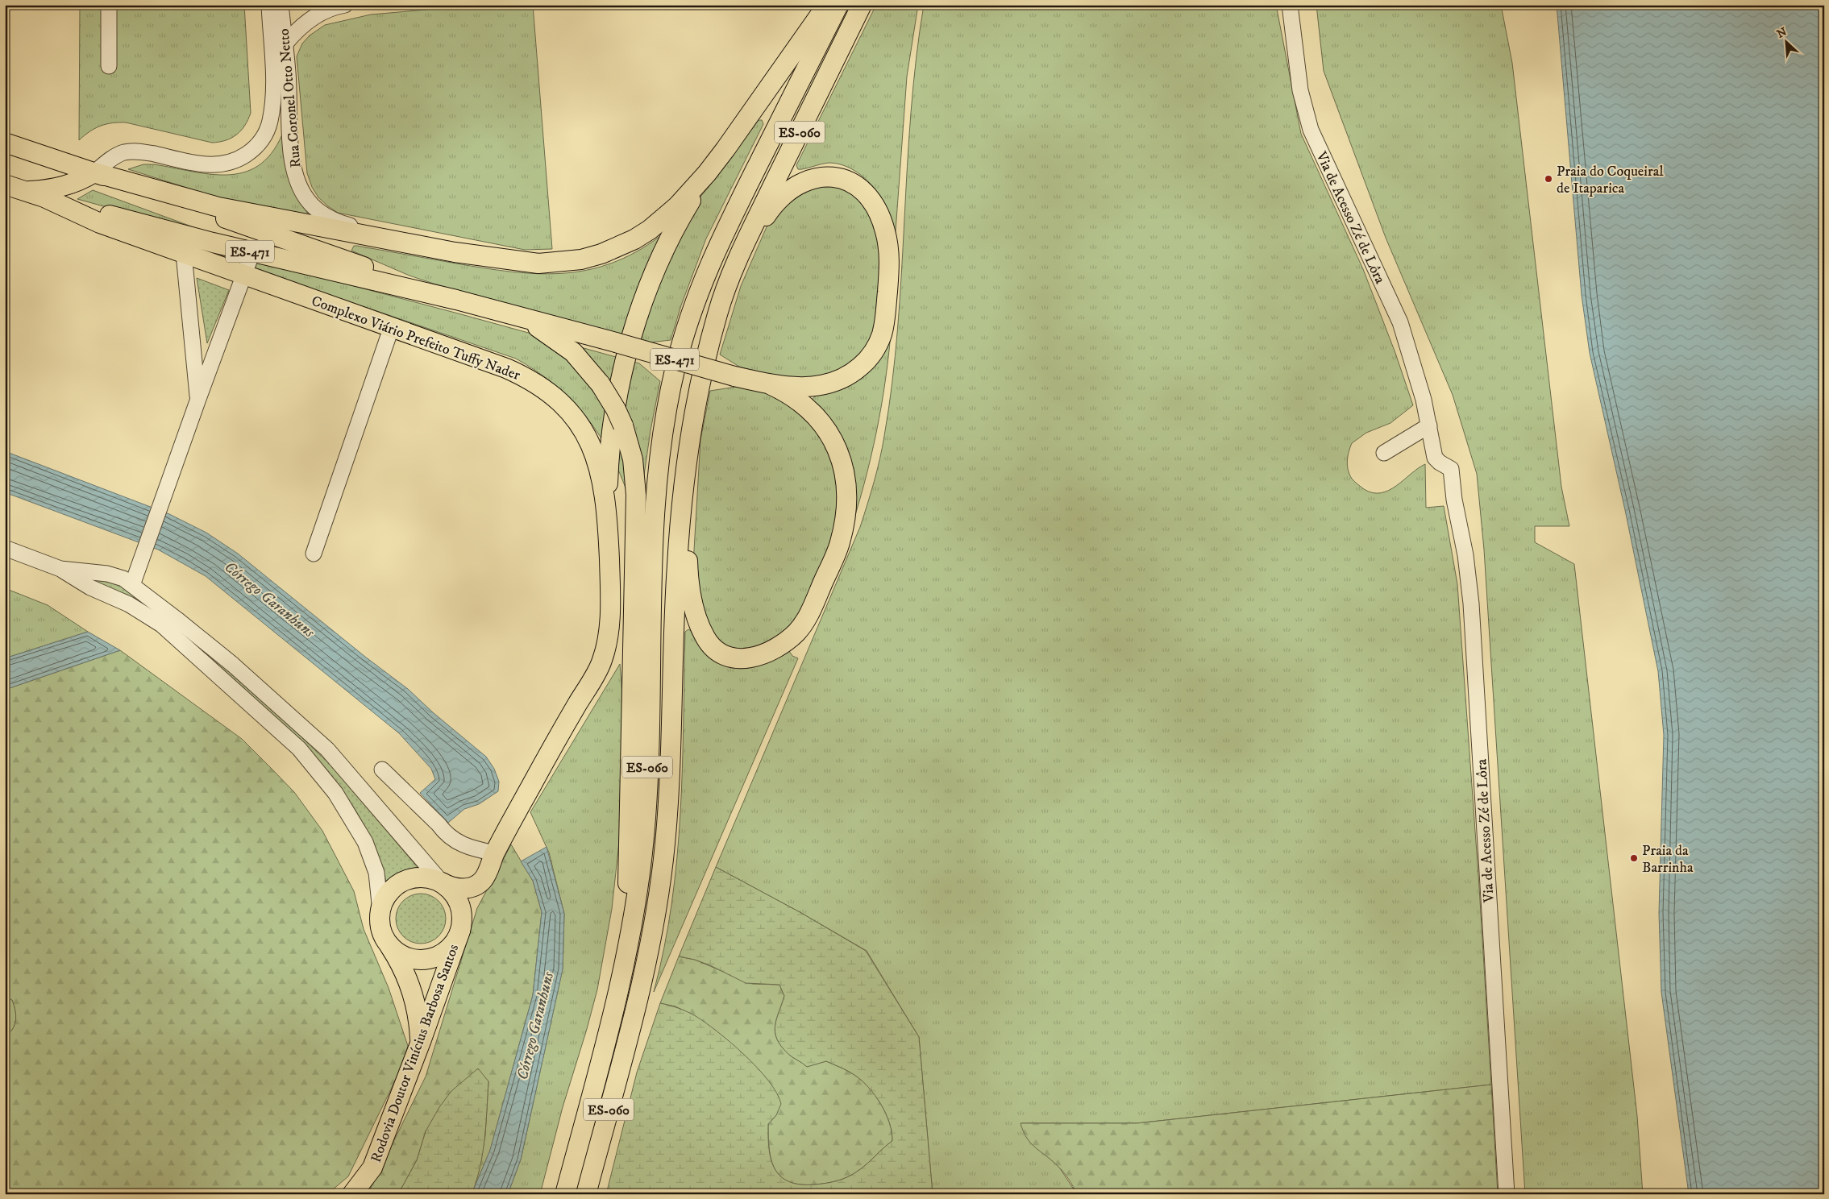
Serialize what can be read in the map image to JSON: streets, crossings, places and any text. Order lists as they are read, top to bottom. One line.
{"streets":{"main road":["ES-060","ES-471","Complexo Viário Prefeito Tuffy Nader","Rodovia Doutor Vinícius Barbosa Santos"],"street":["Rua Coronel Otto Netto","Via de Acesso Zé de Lôra"]},"crossings":[["Rua Coronel Otto Netto","ES-471"],["ES-471","Complexo Viário Prefeito Tuffy Nader"]],"water":["Córrego Garanhuns"],"places":["Praia do Coqueiral de Itaparica","Praia da Barrinha"],"north":"top left"}
